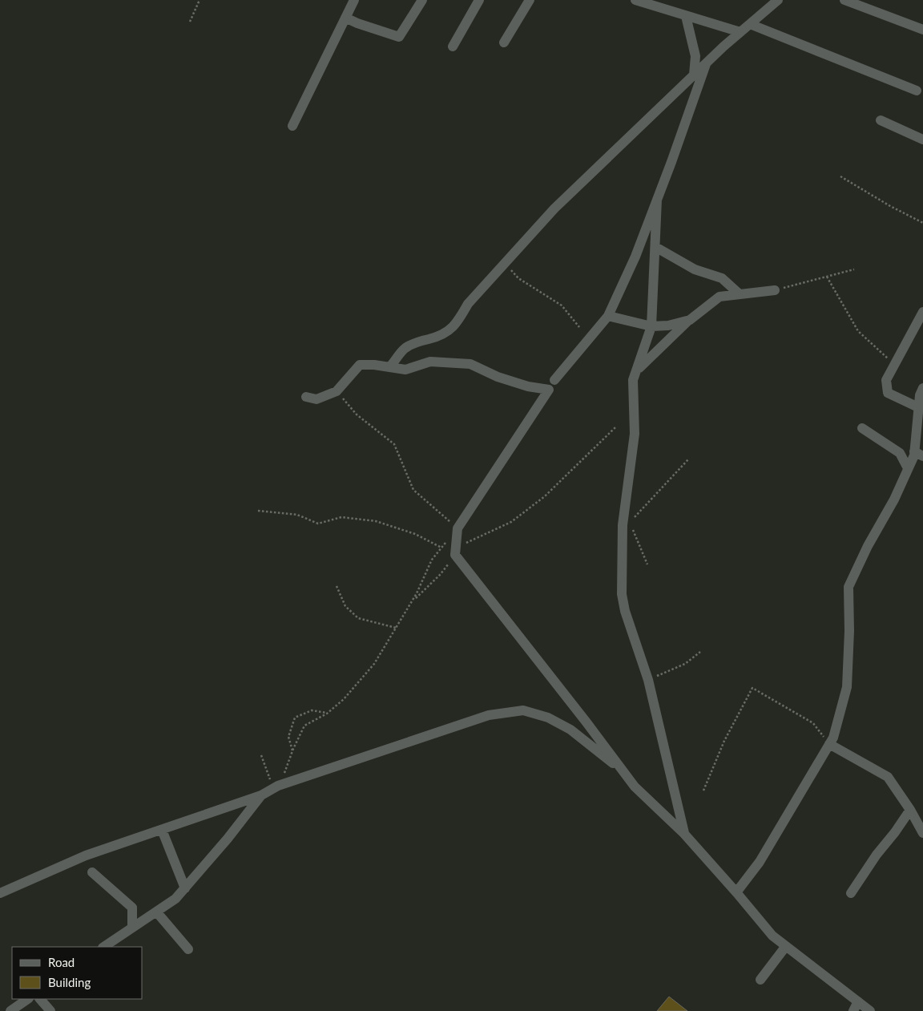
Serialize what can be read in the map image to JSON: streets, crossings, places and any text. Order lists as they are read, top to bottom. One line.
{"legend":["Road","Building"]}
